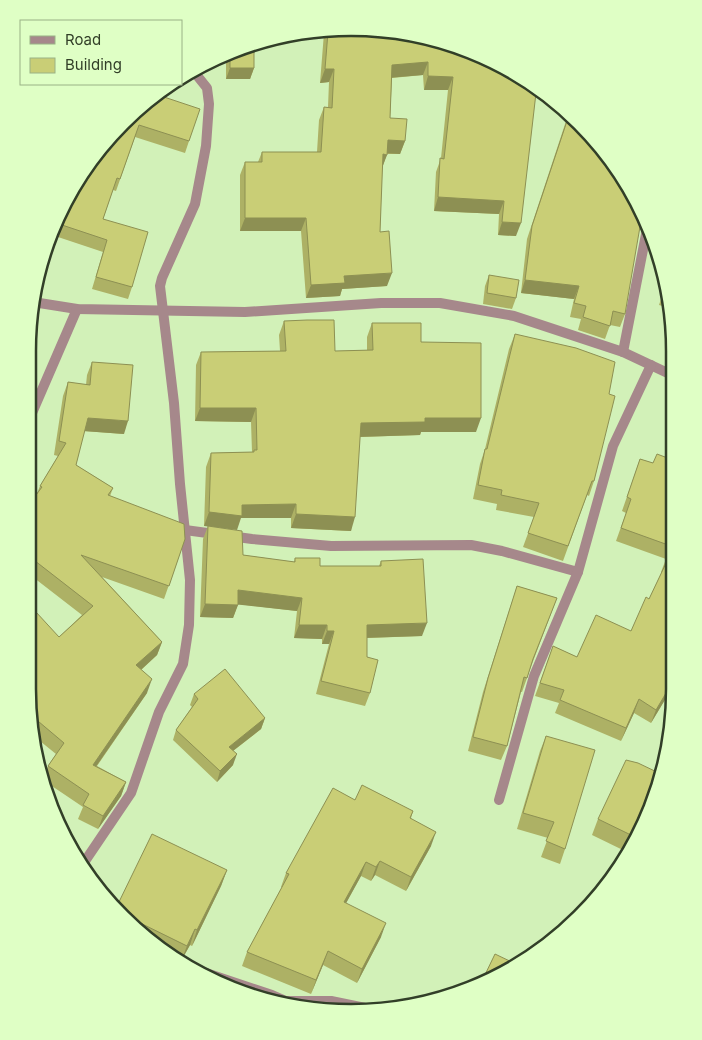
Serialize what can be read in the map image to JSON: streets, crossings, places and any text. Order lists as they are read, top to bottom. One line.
{"legend":["Road","Building"]}
